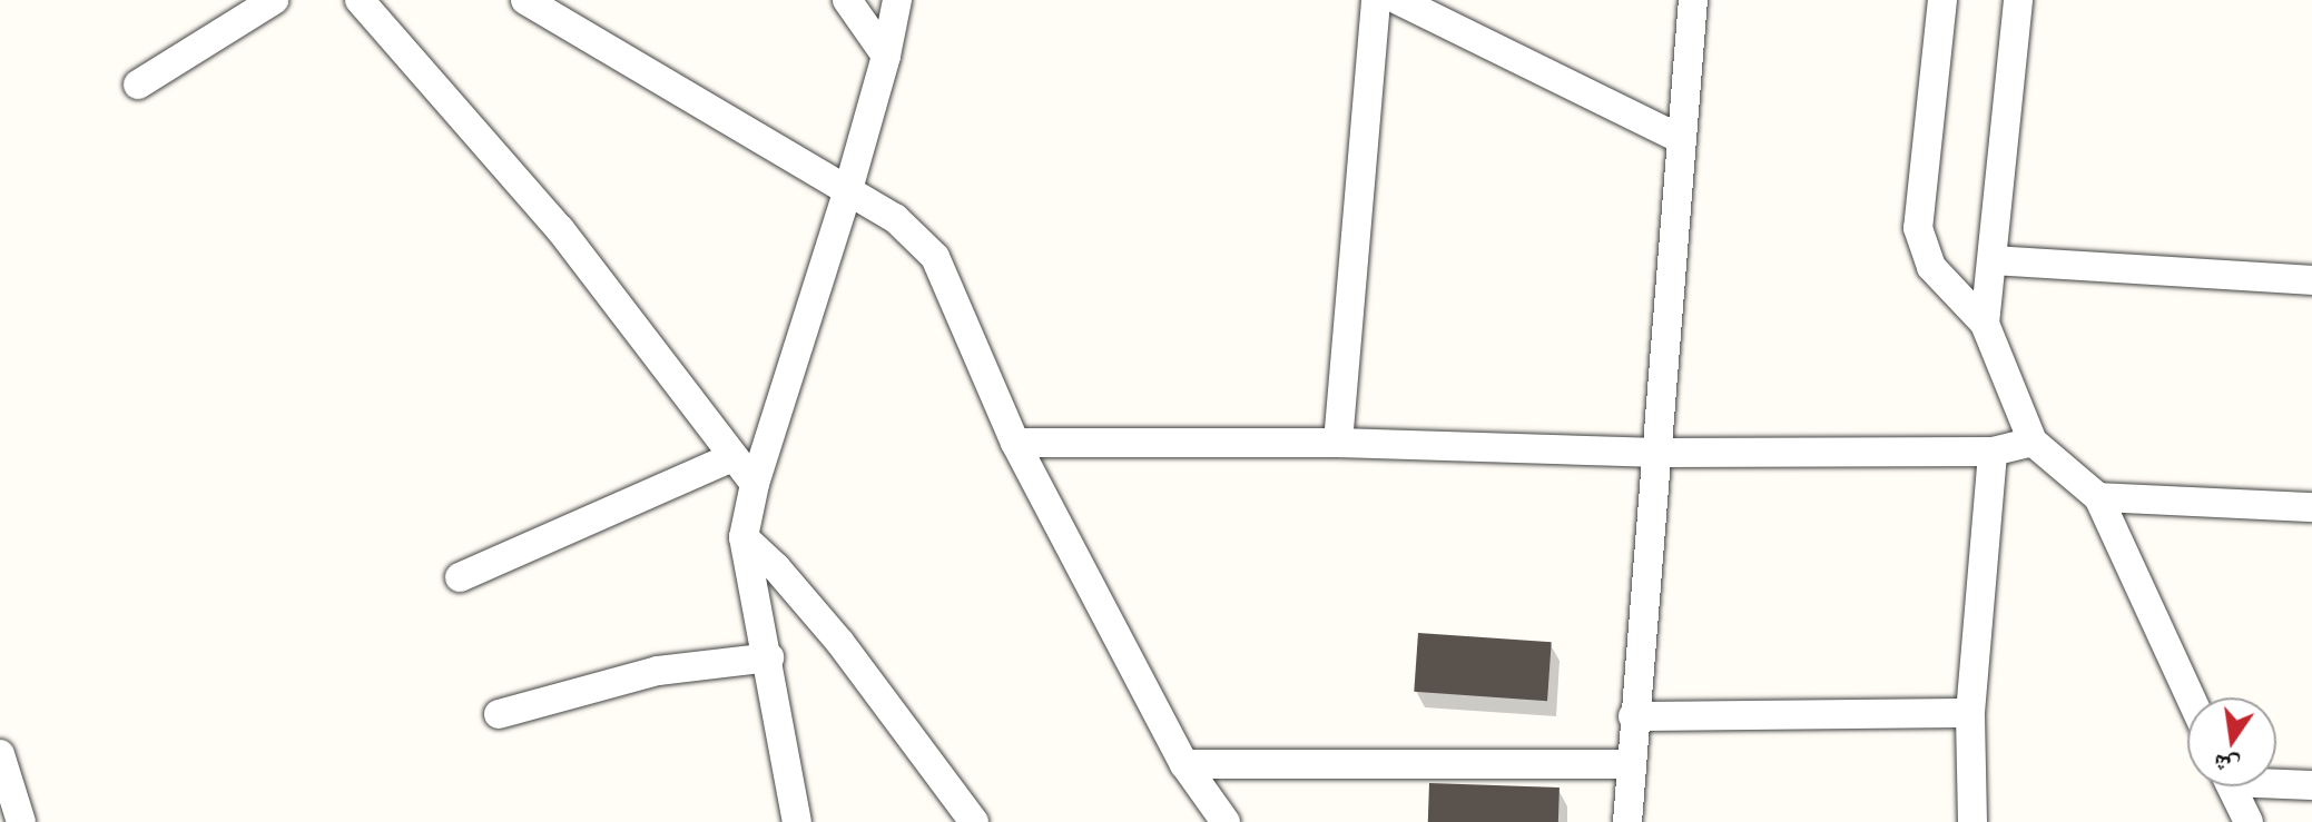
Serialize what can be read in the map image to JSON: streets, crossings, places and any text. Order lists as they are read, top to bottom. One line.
{"north":"bottom"}
